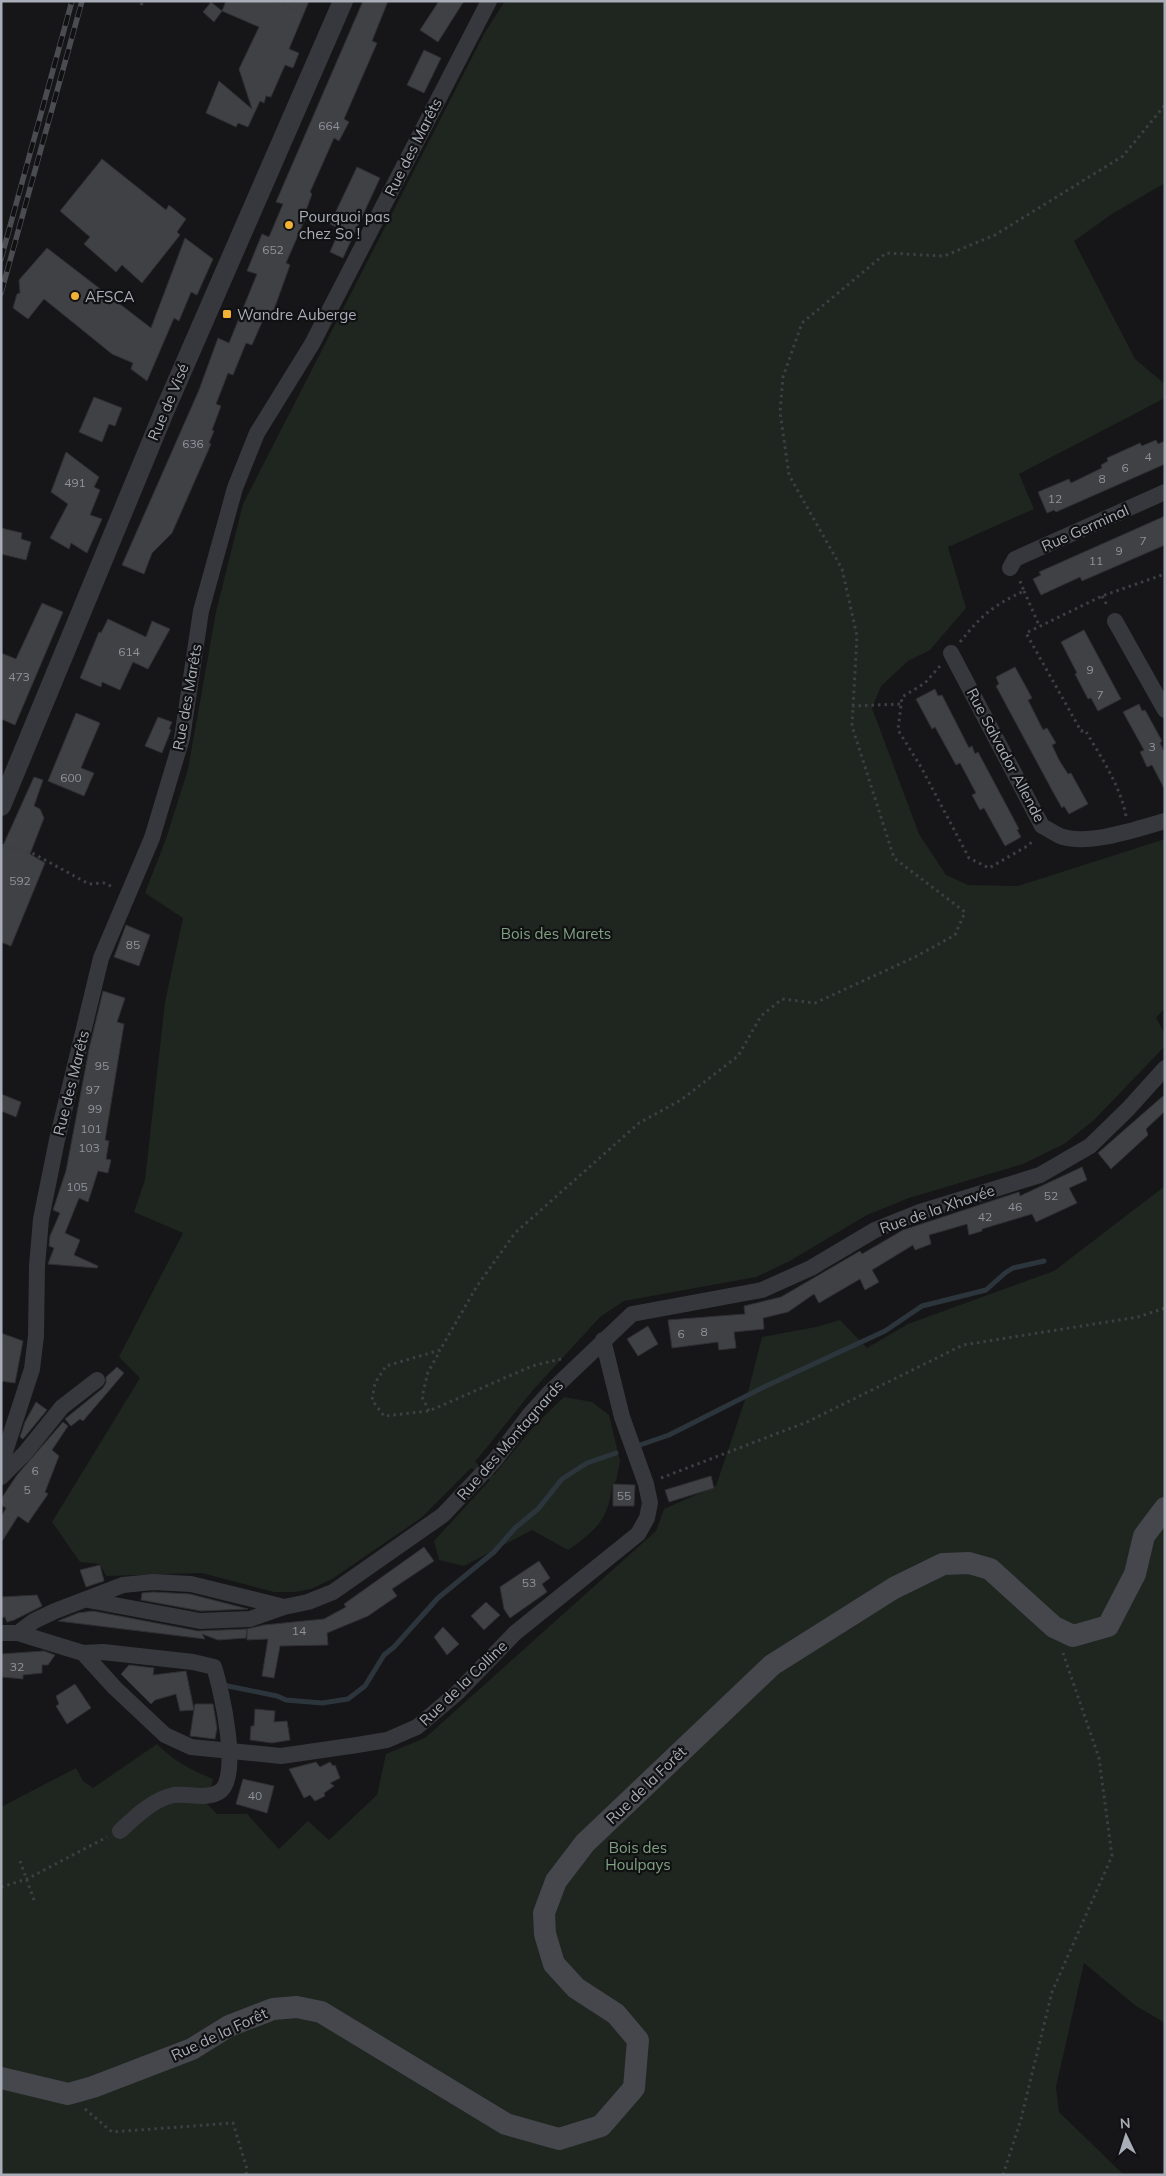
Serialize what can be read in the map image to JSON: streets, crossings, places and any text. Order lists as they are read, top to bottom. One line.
{"streets":{"main road":["Rue de la Forêt"],"street":["Rue des Marêts","Rue de Visé","Rue Germinal","Rue Salvador Allende","Rue de la Xhavée","Rue des Montagnards","Rue de la Colline"]},"crossings":[["Rue de la Xhavée","Rue des Montagnards"],["Rue de la Xhavée","Rue de la Colline"],["Rue des Montagnards","Rue de la Colline"]],"parks":["Bois des Marets","Bois des Houlpays"],"places":{"other":["Pourquoi pas chez So !","AFSCA"],"transit":["Wandre Auberge"]},"house_numbers":["664","652","636","4","6","8","491","12","7","9","11","614","9","473","7","3","600","592","85","95","97","99","101","103","105","52","46","42","8","6","6","5","55","53","14","32","40"],"north":"top"}
